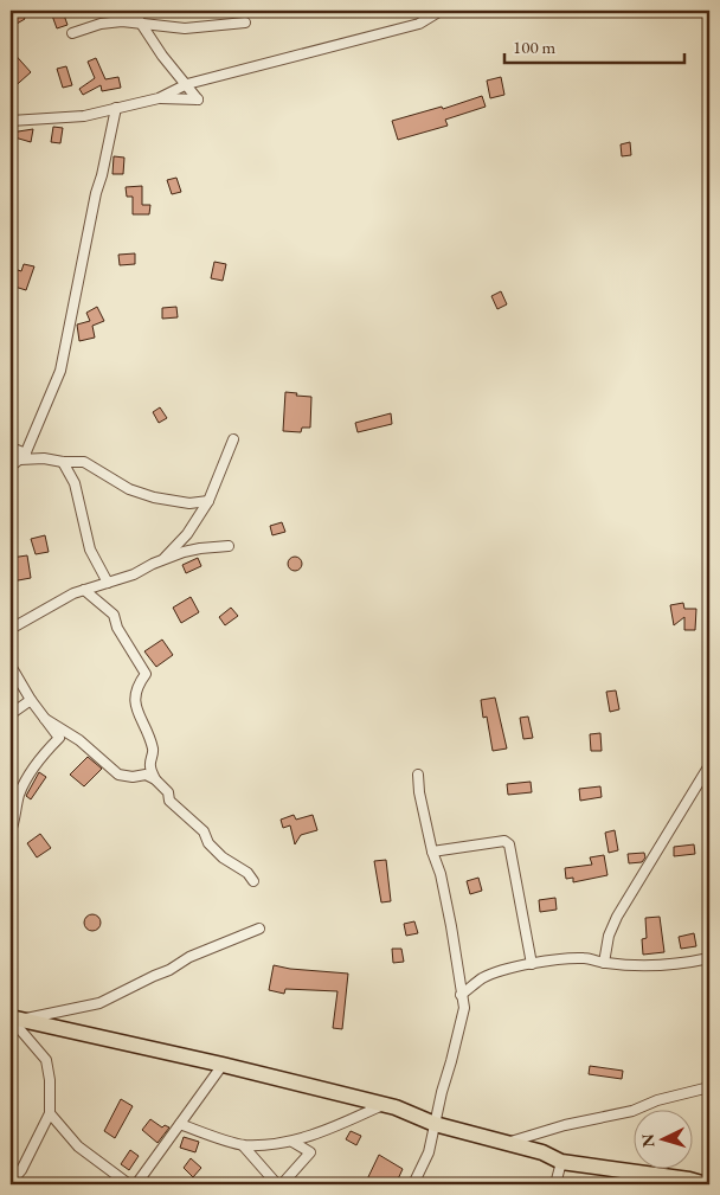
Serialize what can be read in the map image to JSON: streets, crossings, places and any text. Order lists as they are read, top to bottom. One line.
{"scale_bar":"100 m","north":"left"}
